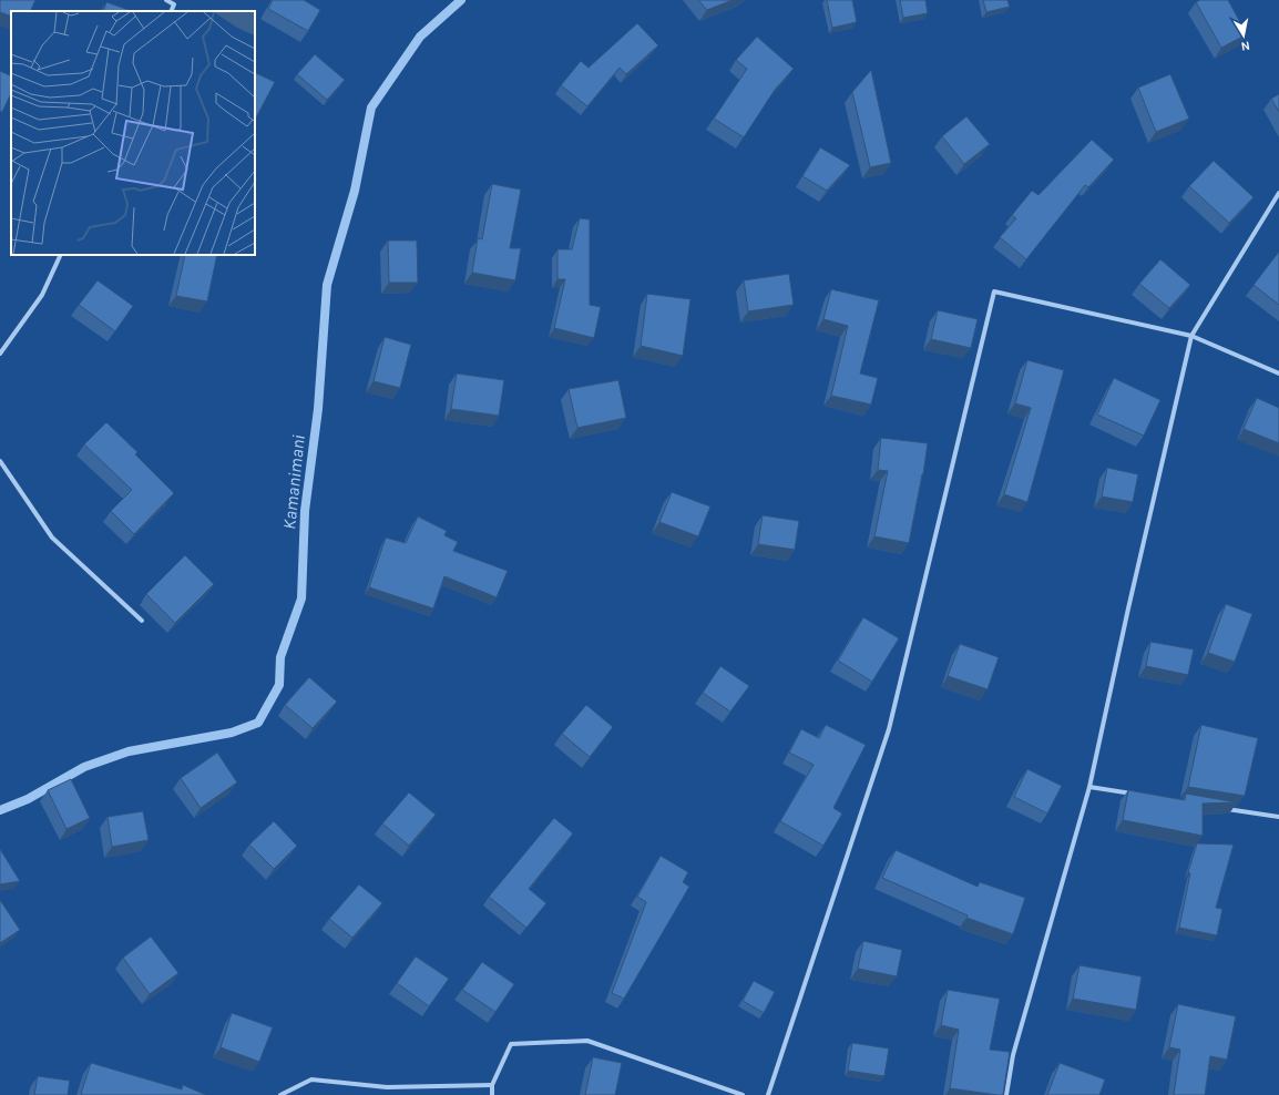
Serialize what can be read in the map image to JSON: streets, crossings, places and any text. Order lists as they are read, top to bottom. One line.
{"water":["Kamanimani"],"north":"bottom"}
